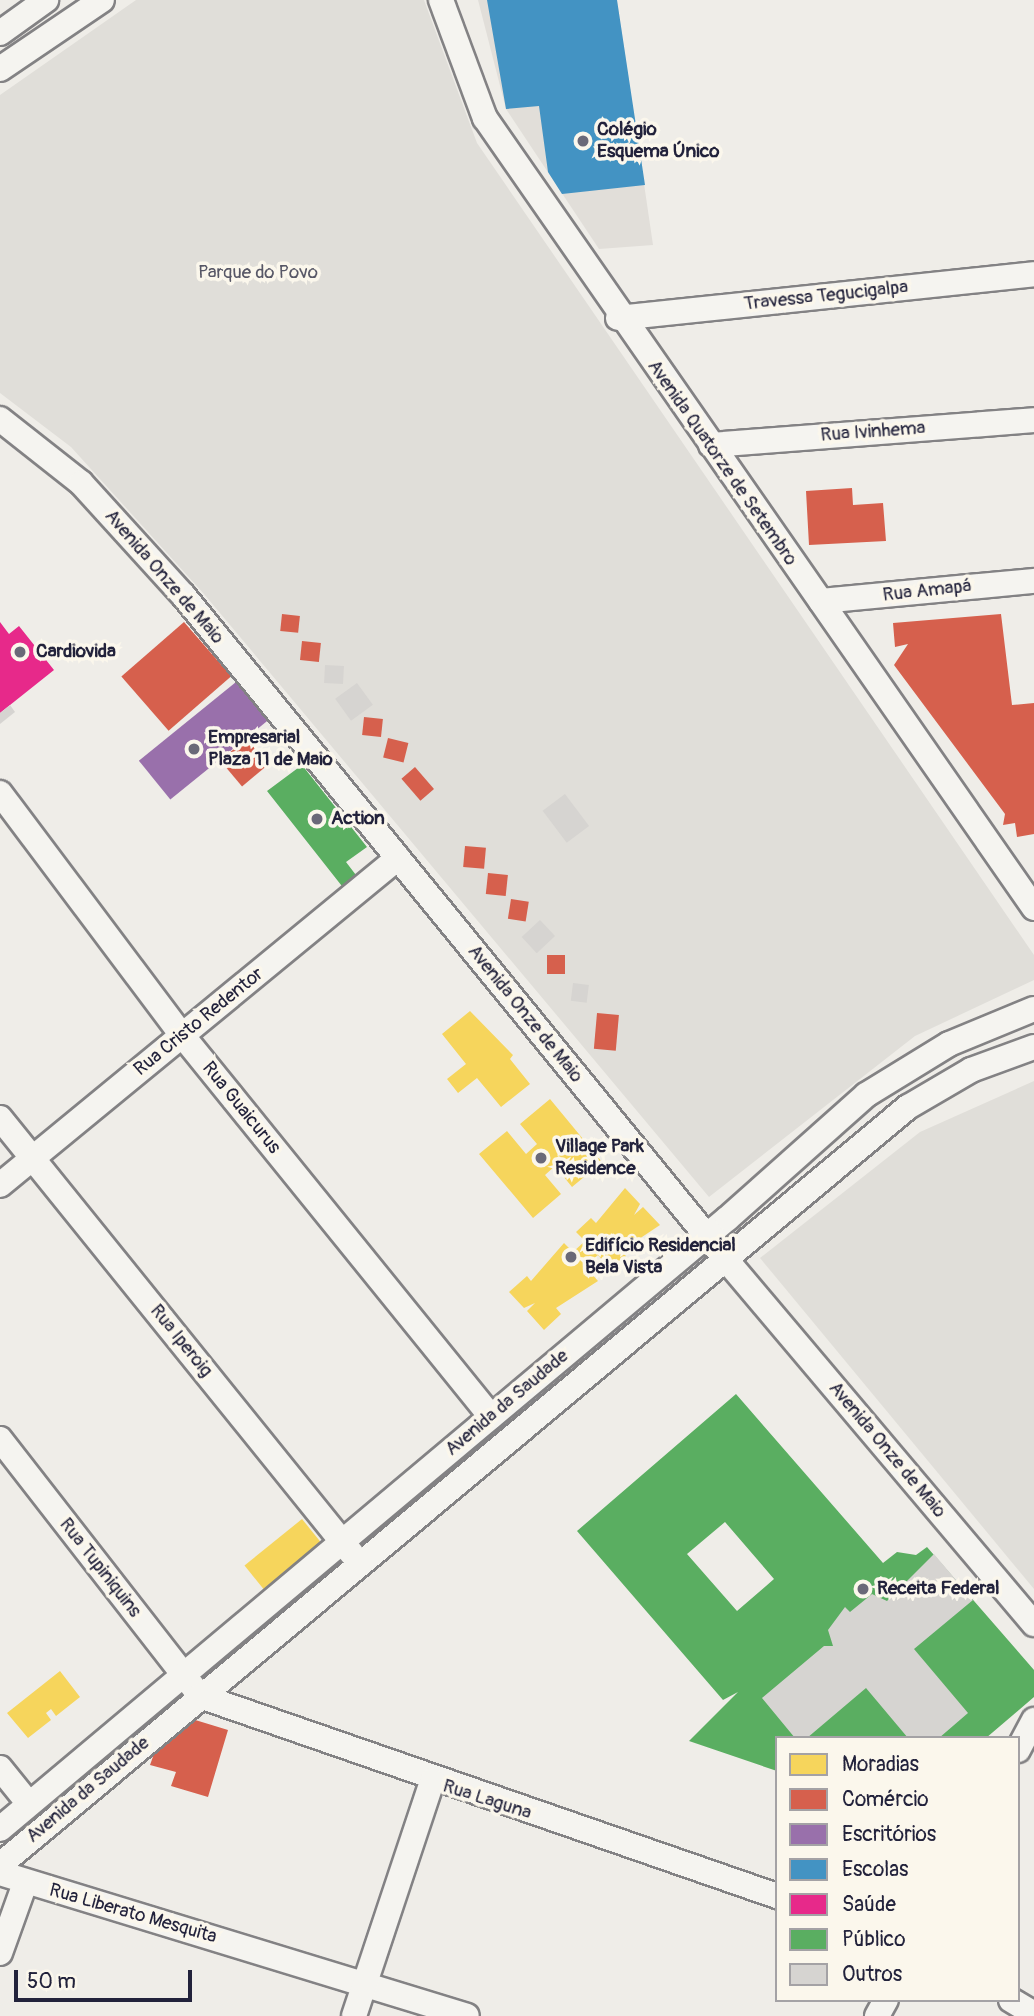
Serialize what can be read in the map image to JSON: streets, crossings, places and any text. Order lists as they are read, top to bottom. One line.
{"streets":{"street":["Travessa Tegucigalpa","Rua Ivinhema","Avenida Quatorze de Setembro","Avenida Onze de Maio","Rua Amapá","Rua Cristo Redentor","Rua Guaicurus","Rua Iperoig","Avenida da Saudade","Rua Tupiniquins","Rua Laguna","Rua Liberato Mesquita"]},"crossings":[["Travessa Tegucigalpa","Avenida Quatorze de Setembro"],["Rua Ivinhema","Avenida Quatorze de Setembro"],["Avenida Quatorze de Setembro","Rua Amapá"],["Avenida Onze de Maio","Rua Cristo Redentor"],["Avenida Onze de Maio","Avenida da Saudade"],["Rua Cristo Redentor","Rua Guaicurus"],["Rua Cristo Redentor","Rua Iperoig"],["Rua Guaicurus","Avenida da Saudade"],["Rua Iperoig","Avenida da Saudade"],["Avenida da Saudade","Rua Tupiniquins"],["Avenida da Saudade","Rua Laguna"],["Rua Tupiniquins","Rua Laguna"]],"parks":["Parque do Povo"],"places":["Colégio Esquema Único","Cardiovida","Empresarial Plaza 11 de Maio","Action","Village Park Residence","Edifício Residencial Bela Vista","Receita Federal"],"legend":["Moradias","Comércio","Escritórios","Escolas","Saúde","Público","Outros"],"scale_bar":"50 m"}
